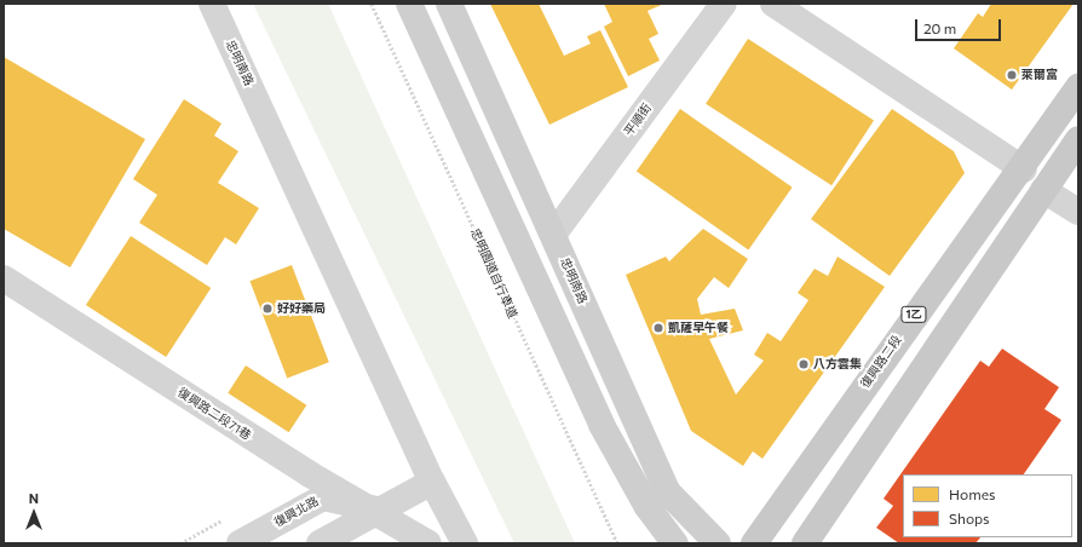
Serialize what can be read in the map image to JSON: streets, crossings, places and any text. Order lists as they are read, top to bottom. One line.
{"streets":{"main road":["忠明南路","1乙","復興路二段"],"street":["平順街","復興路二段71巷","復興北路"],"path":["忠明園道自行車道"]},"crossings":[["忠明南路","平順街"],["復興路二段71巷","復興北路"]],"places":["萊爾富","好好藥局","凱薩早午餐","八方雲集"],"legend":["Homes","Shops"],"scale_bar":"20 m","north":"top"}
